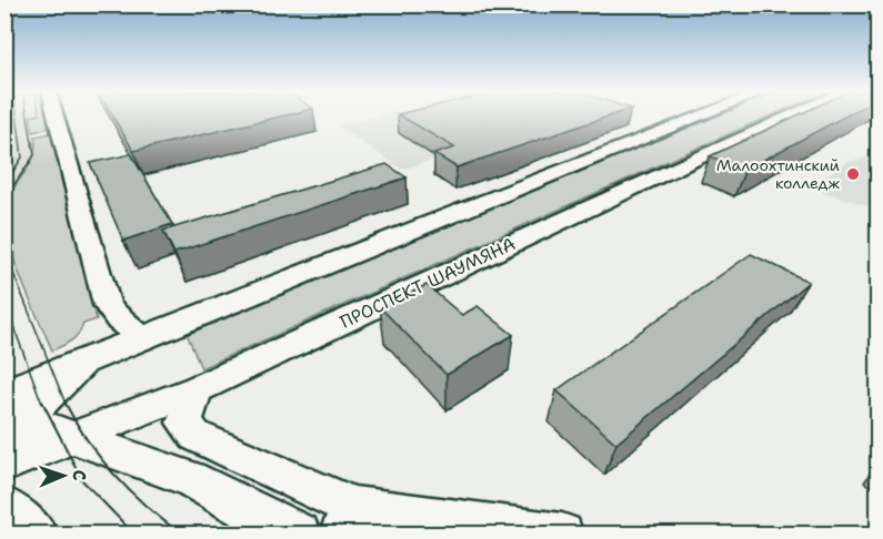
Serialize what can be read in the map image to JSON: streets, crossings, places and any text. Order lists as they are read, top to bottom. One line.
{"streets":{"street":["ПРОСПЕКТ ШАУМЯНА"]},"places":["Малоохтинский колледж"],"north":"right"}
